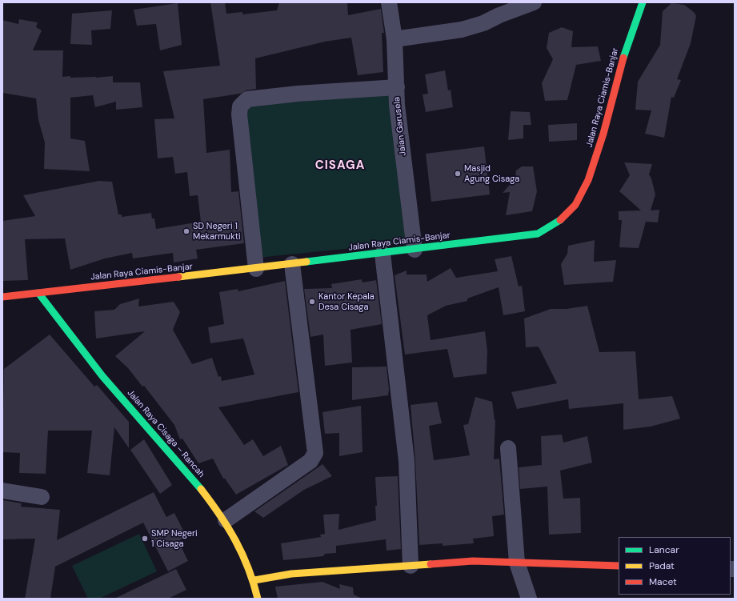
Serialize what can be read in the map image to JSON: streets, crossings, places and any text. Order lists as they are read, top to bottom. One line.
{"streets":{"main road":["Jalan Raya Ciamis-Banjar","Jalan Raya Cisaga – Rancah"],"street":["Jalan Garusela"]},"crossings":[["Jalan Raya Ciamis-Banjar","Jalan Garusela"],["Jalan Raya Ciamis-Banjar","Jalan Raya Cisaga – Rancah"]],"districts":["CISAGA"],"places":["Masjid Agung Cisaga","SD Negeri 1 Mekarmukti","Kantor Kepala Desa Cisaga","SMP Negeri 1 Cisaga"],"legend":["Lancar","Padat","Macet"]}
